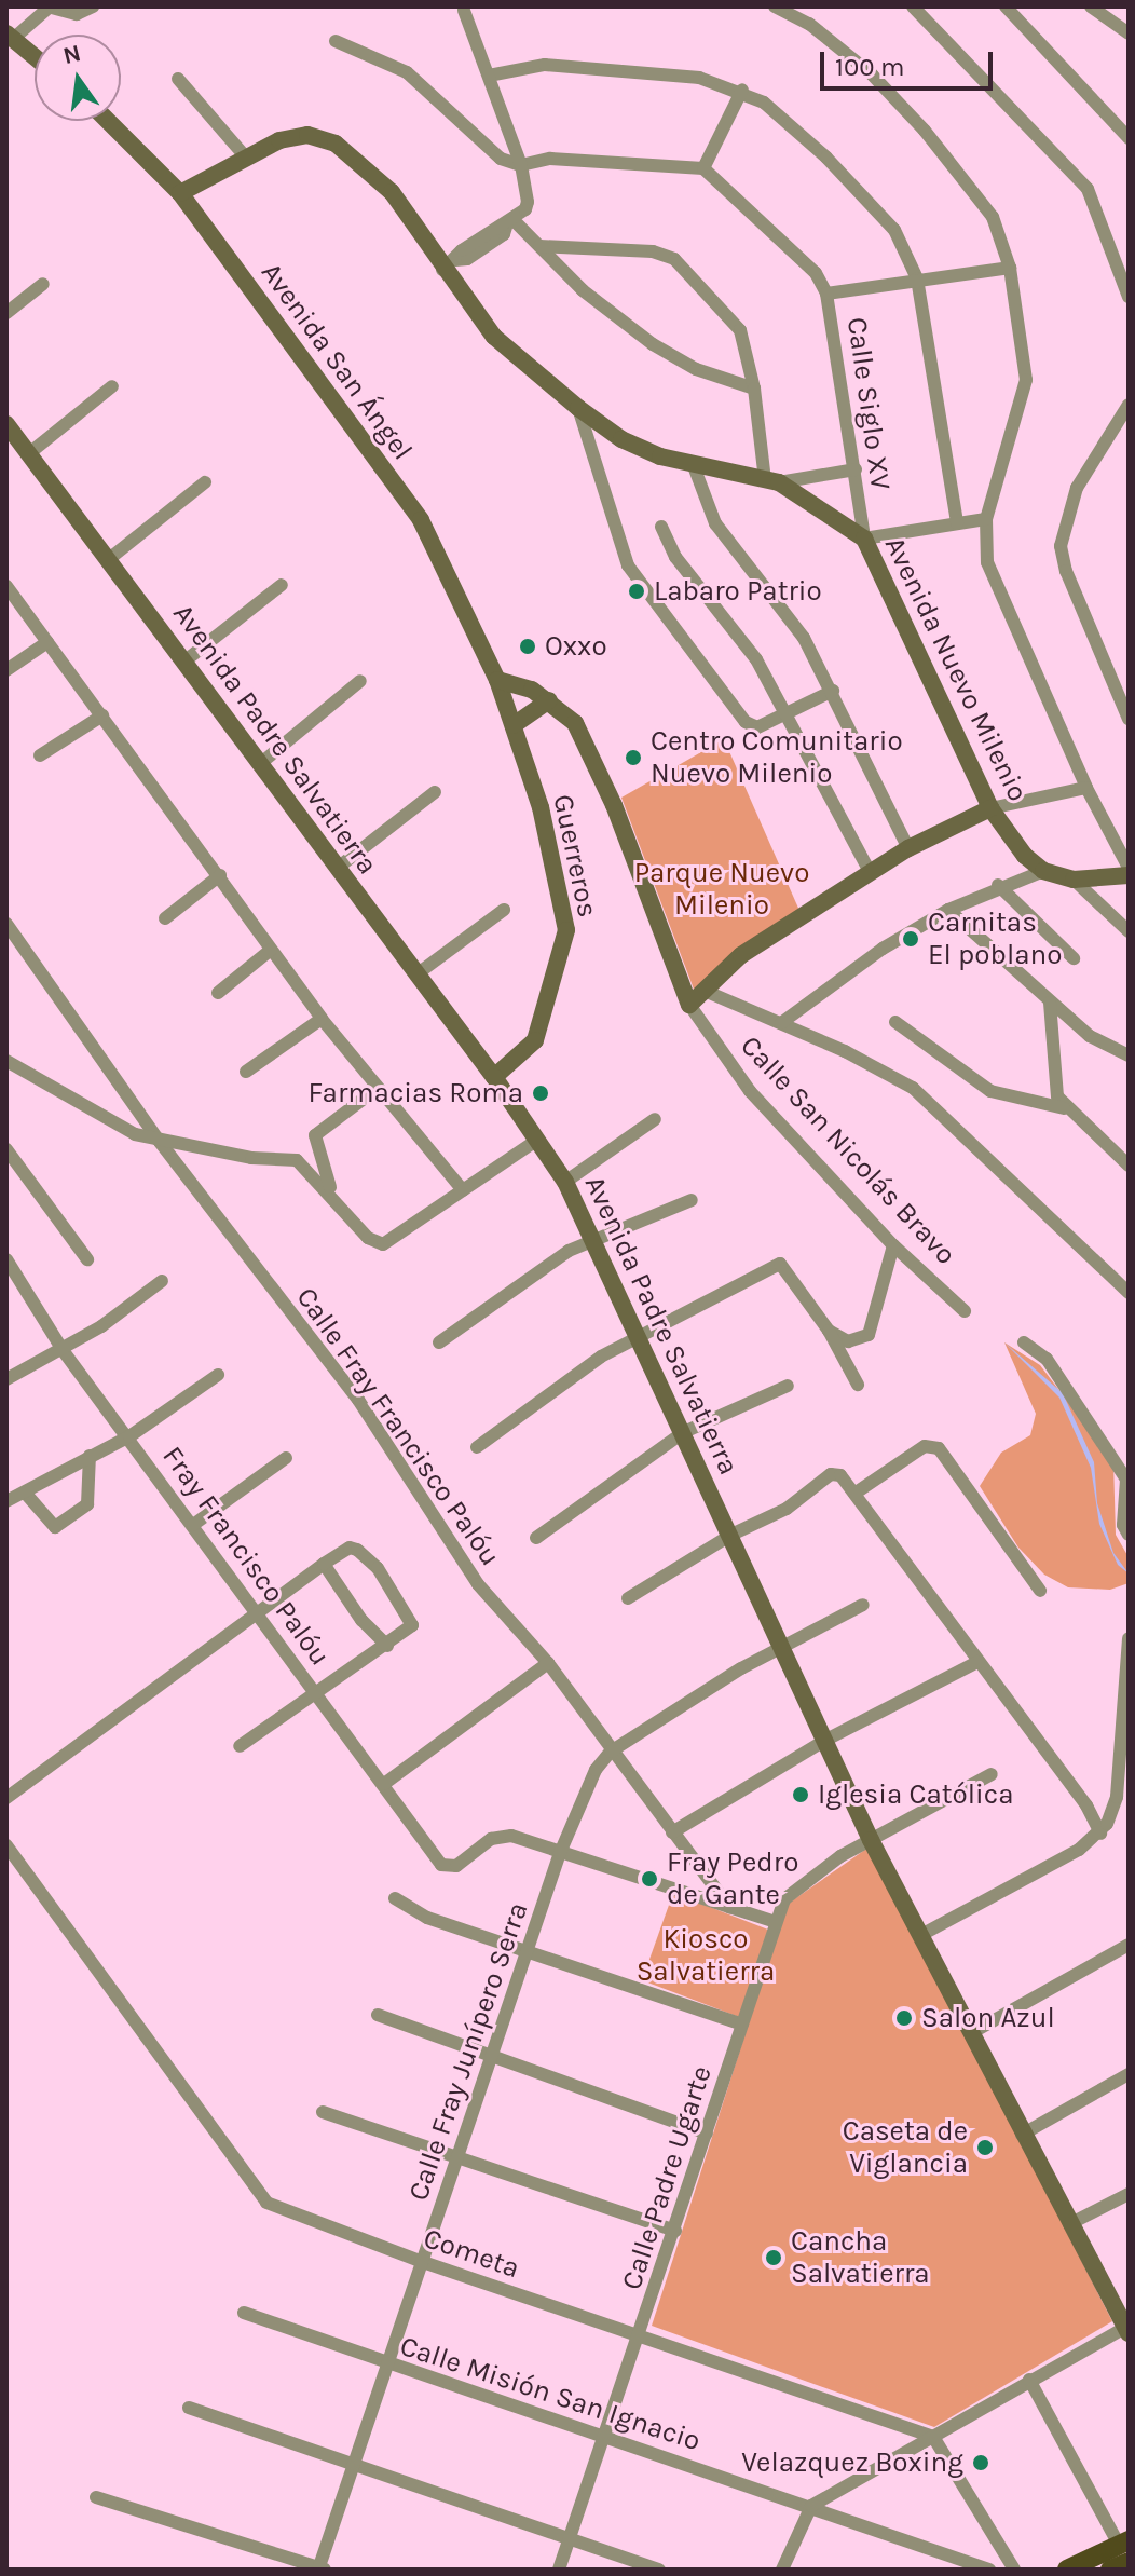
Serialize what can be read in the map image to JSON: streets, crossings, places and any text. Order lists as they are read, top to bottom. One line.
{"streets":{"street":["Avenida San Ángel","Calle Siglo XV","Avenida Nuevo Milenio","Avenida Padre Salvatierra","Guerreros","Calle San Nicolás Bravo","Calle Fray Francisco Palóu","Fray Francisco Palóu","Calle Fray Junípero Serra","Calle Padre Ugarte","Cometa","Calle Misión San Ignacio"]},"crossings":[["Avenida San Ángel","Avenida Nuevo Milenio"],["Avenida San Ángel","Guerreros"],["Avenida San Ángel","Calle San Nicolás Bravo"],["Calle Siglo XV","Avenida Nuevo Milenio"],["Avenida Padre Salvatierra","Guerreros"],["Avenida Padre Salvatierra","Calle Padre Ugarte"],["Guerreros","Calle San Nicolás Bravo"],["Calle Fray Francisco Palóu","Calle Fray Junípero Serra"],["Fray Francisco Palóu","Calle Fray Junípero Serra"],["Calle Fray Junípero Serra","Cometa"],["Calle Fray Junípero Serra","Calle Misión San Ignacio"],["Calle Padre Ugarte","Cometa"],["Calle Padre Ugarte","Calle Misión San Ignacio"]],"parks":["Parque Nuevo Milenio","Kiosco Salvatierra"],"places":["Labaro Patrio","Oxxo","Centro Comunitario Nuevo Milenio","Carnitas El poblano","Farmacias Roma","Iglesia Católica","Fray Pedro de Gante","Salon Azul","Caseta de Viglancia","Cancha Salvatierra","Velazquez Boxing"],"scale_bar":"100 m","north":"top"}
